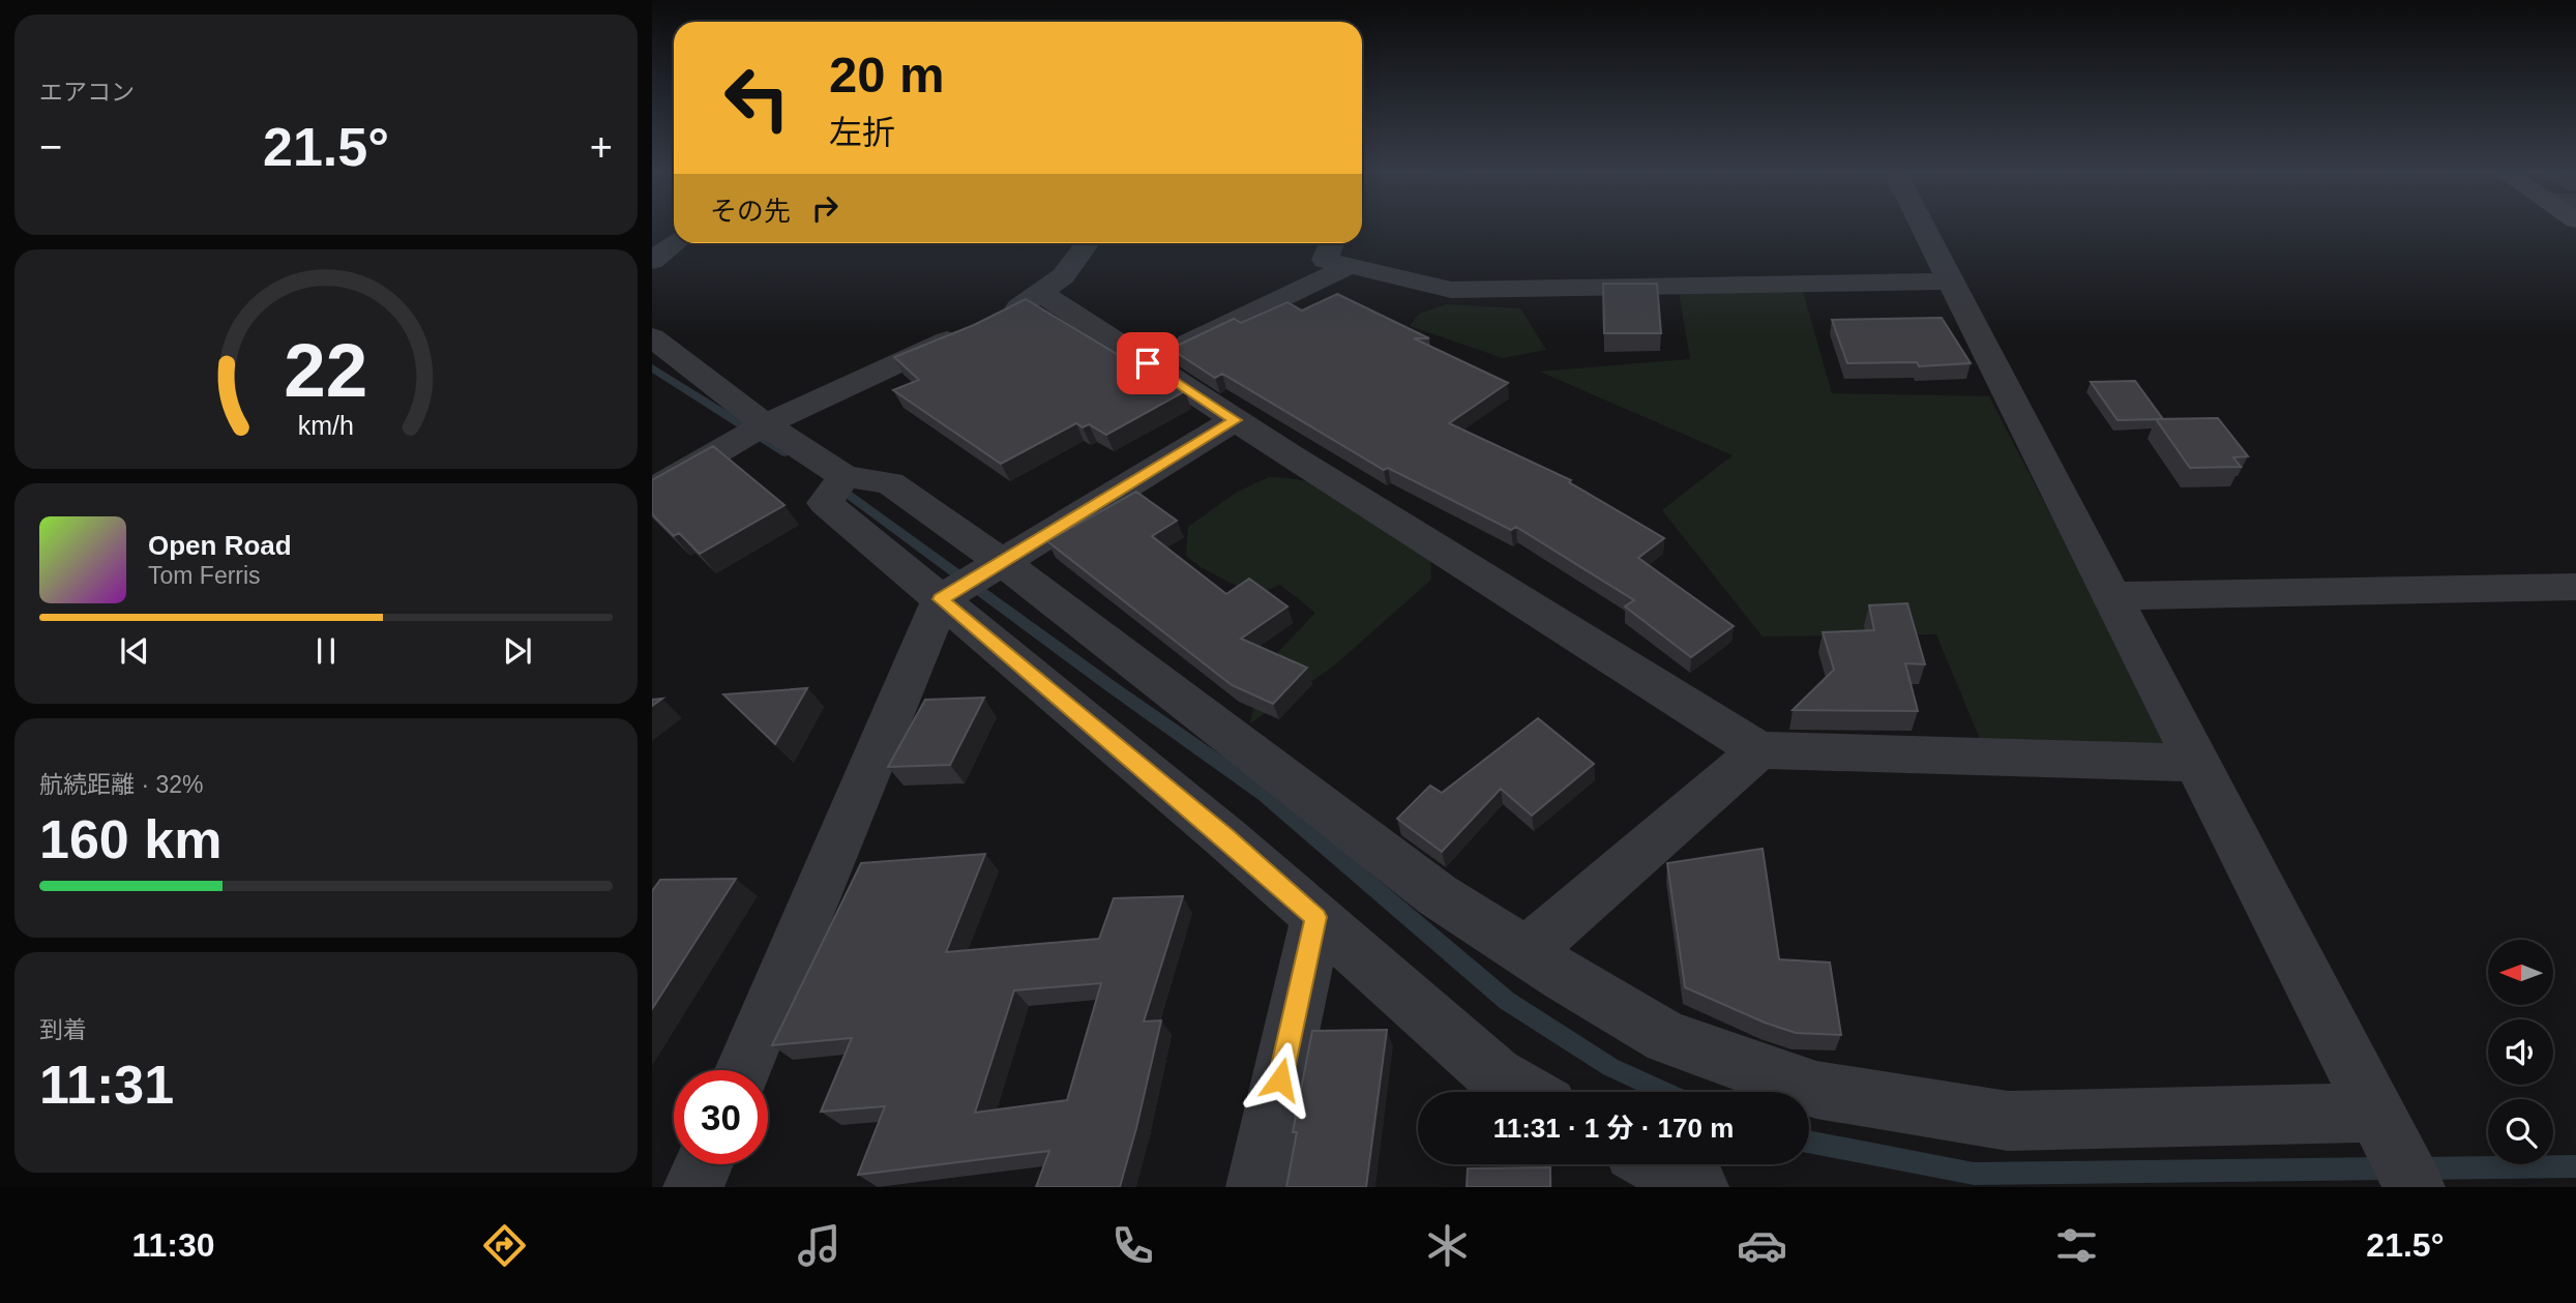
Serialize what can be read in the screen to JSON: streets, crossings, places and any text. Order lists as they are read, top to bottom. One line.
{"north":"left","page":{"tile":["エアコン",["航続距離 · 32%","160 km"],["到着","11:31"]],"turn":["20 m","左折"],"heat":["−","21.5°","+"],"then":"その先","song":["Open Road","Tom Ferris"],"limit":"30","trip":"11:31 · 1 分 · 170 m","tabs":["11:30","21.5°"],"gauge":["22","km/h"]}}
